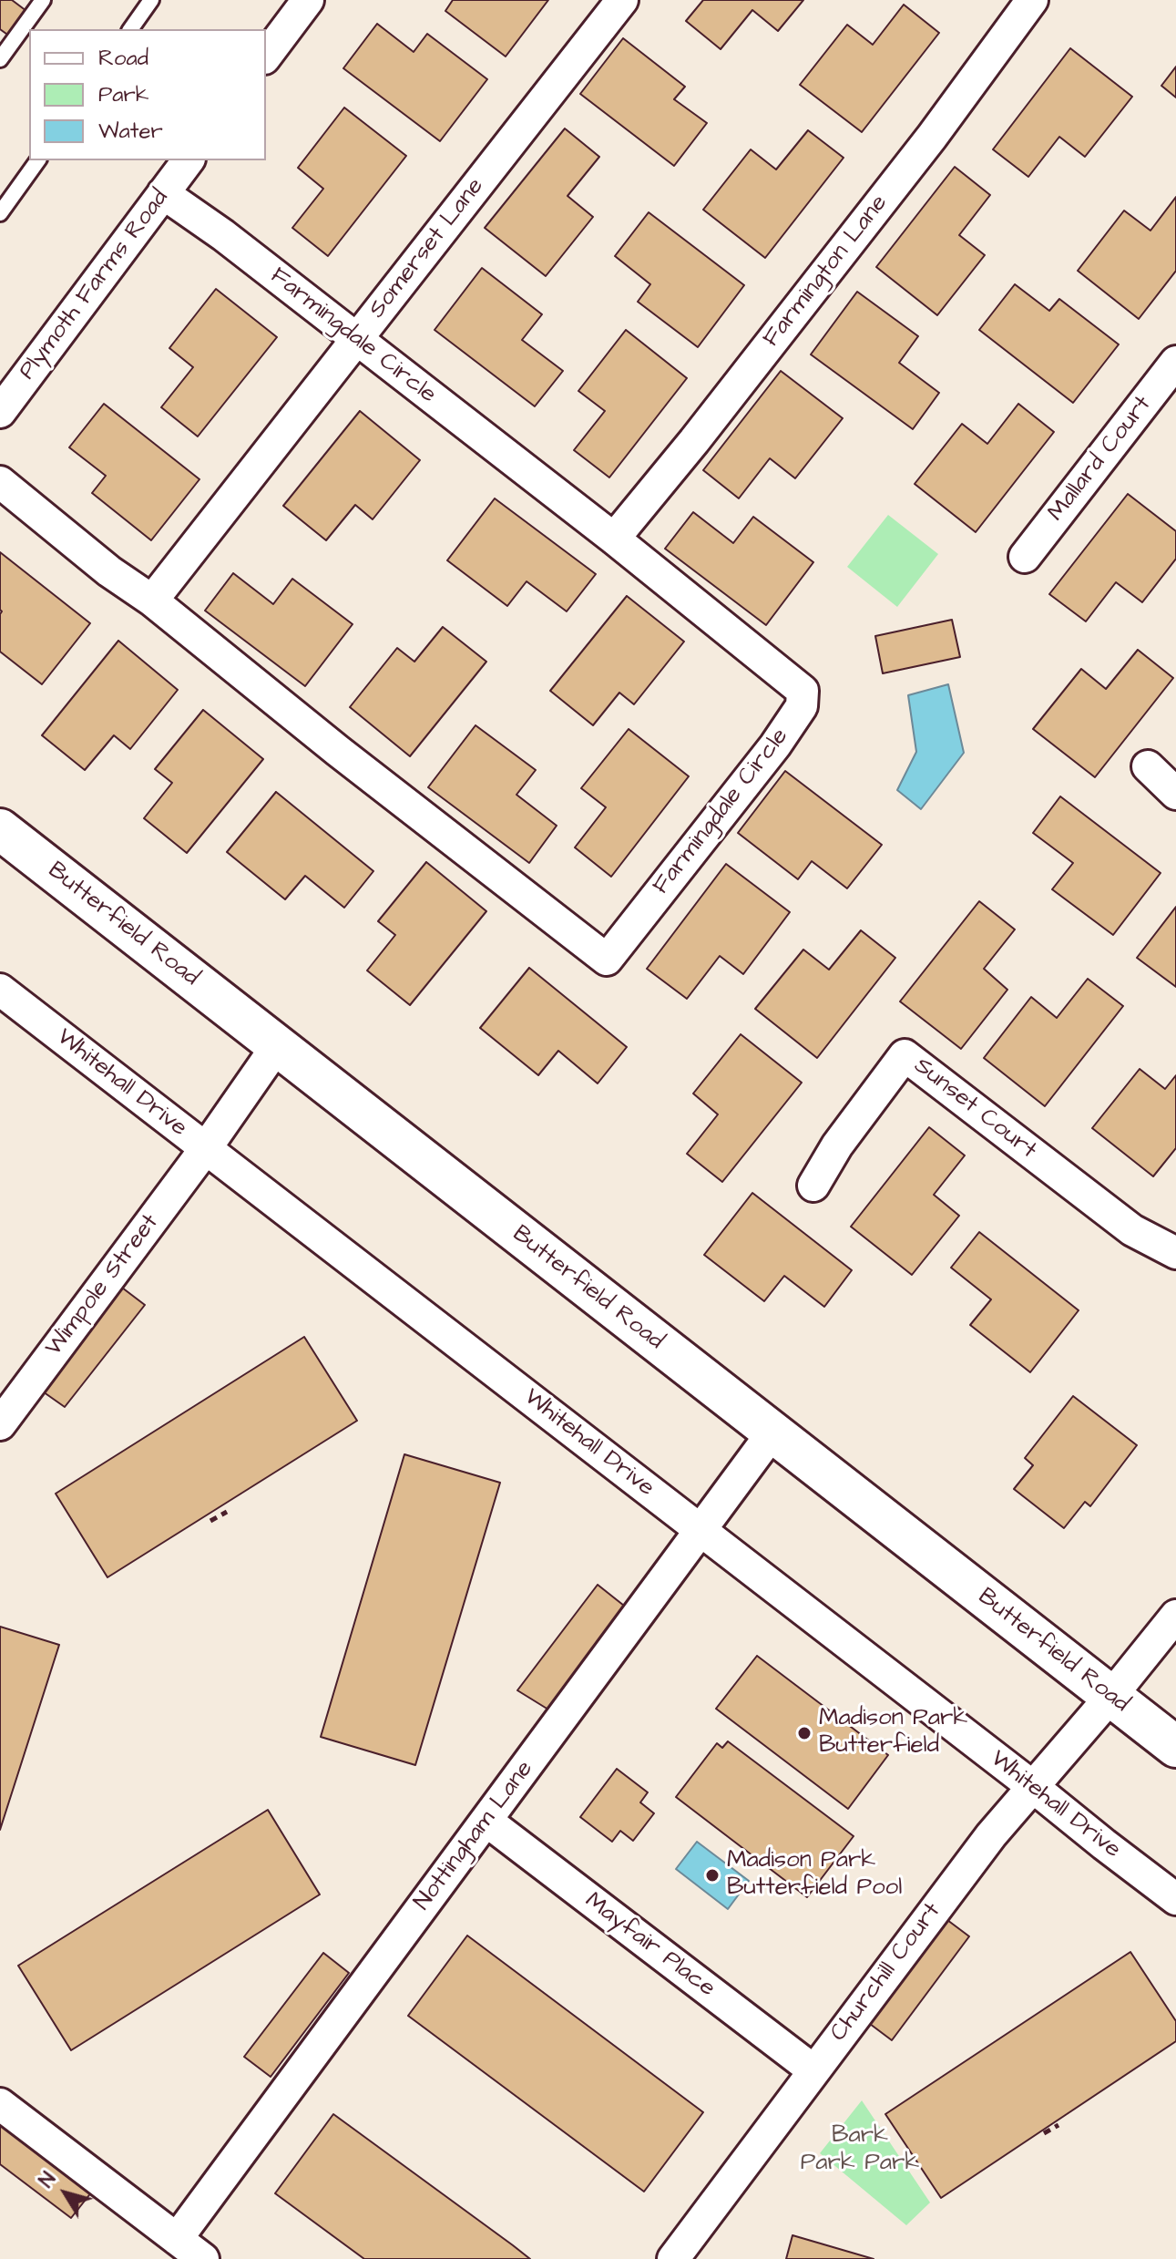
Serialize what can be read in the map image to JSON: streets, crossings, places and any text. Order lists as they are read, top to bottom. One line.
{"streets":{"main road":["Butterfield Road"],"street":["Somerset Lane","Farmington Lane","Plymoth Farms Road","Farmingdale Circle","Mallard Court","Whitehall Drive","Sunset Court","Wimpole Street","Nottingham Lane","Mayfair Place","Churchill Court"]},"crossings":[["Somerset Lane","Farmingdale Circle"],["Farmington Lane","Farmingdale Circle"],["Plymoth Farms Road","Farmingdale Circle"],["Butterfield Road","Wimpole Street"],["Butterfield Road","Nottingham Lane"],["Butterfield Road","Churchill Court"],["Whitehall Drive","Wimpole Street"],["Whitehall Drive","Nottingham Lane"],["Whitehall Drive","Churchill Court"],["Nottingham Lane","Mayfair Place"],["Mayfair Place","Churchill Court"]],"parks":["Bark Park Park"],"places":["Madison Park Butterfield","Madison Park Butterfield Pool"],"legend":["Road","Park","Water"],"north":"top left"}
